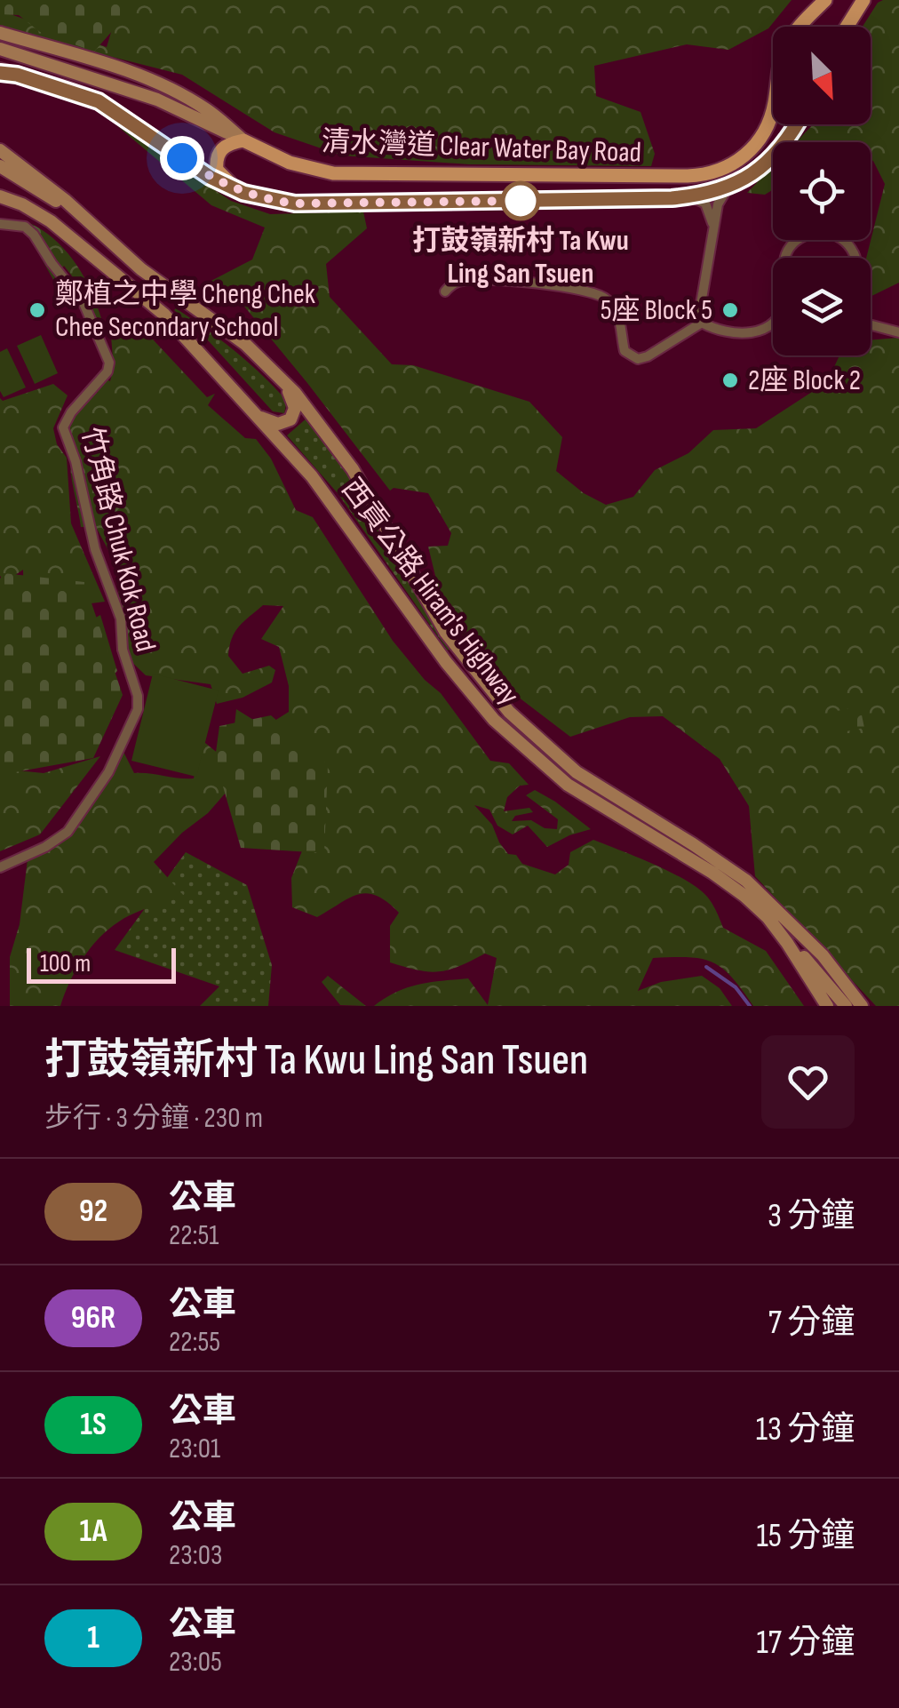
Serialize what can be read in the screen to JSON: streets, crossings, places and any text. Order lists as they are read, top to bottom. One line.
{"streets":{"main road":["清水灣道 Clear Water Bay Road","西貢公路 Hiram's Highway"],"street":["竹角路 Chuk Kok Road"]},"places":["打鼓嶺新村 Ta Kwu Ling San Tsuen","鄭植之中學 Cheng Chek Chee Secondary School","5座 Block 5","2座 Block 2"],"lines":["bus line 92"],"scale_bar":"100 m","north":"bottom right","page":{"scale":"100 m","heading":["打鼓嶺新村 Ta Kwu Ling San Tsuen","步行 · 3 分鐘 · 230 m"],"list":[{"mark":"92","name":"公車","note":"22:51","value":"3 分鐘"},{"mark":"96R","name":"公車","note":"22:55","value":"7 分鐘"},{"mark":"1S","name":"公車","note":"23:01","value":"13 分鐘"},{"mark":"1A","name":"公車","note":"23:03","value":"15 分鐘"},{"mark":"1","name":"公車","note":"23:05","value":"17 分鐘"}]}}
